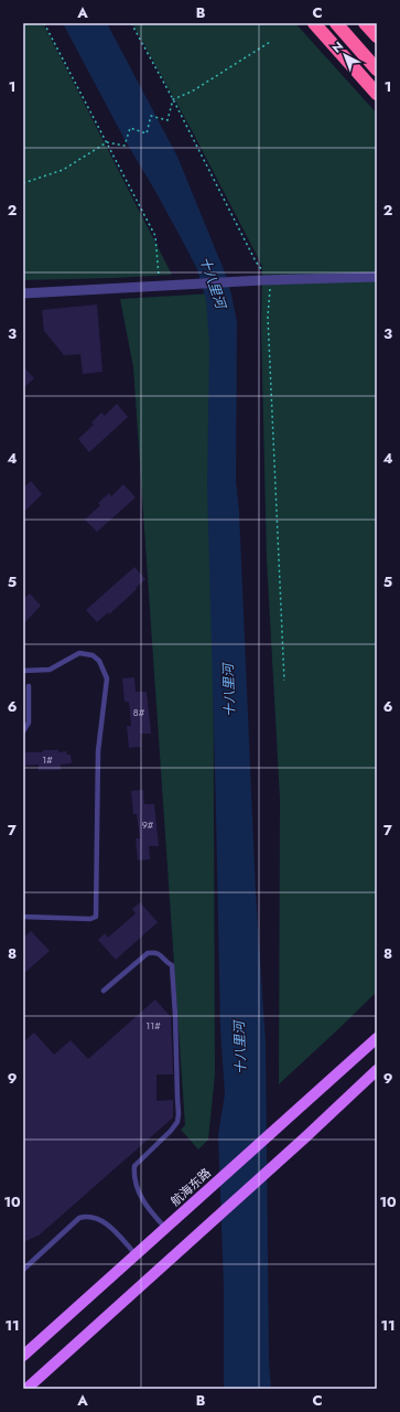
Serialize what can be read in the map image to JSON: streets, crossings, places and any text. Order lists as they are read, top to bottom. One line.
{"streets":{"main road":["航海东路"]},"water":["十八里河"],"house_numbers":["8#","1#","9#","11#"],"north":"top left","grid":{"columns":["A","B","C"],"rows":["1","2","3","4","5","6","7","8","9","10","11"]}}
